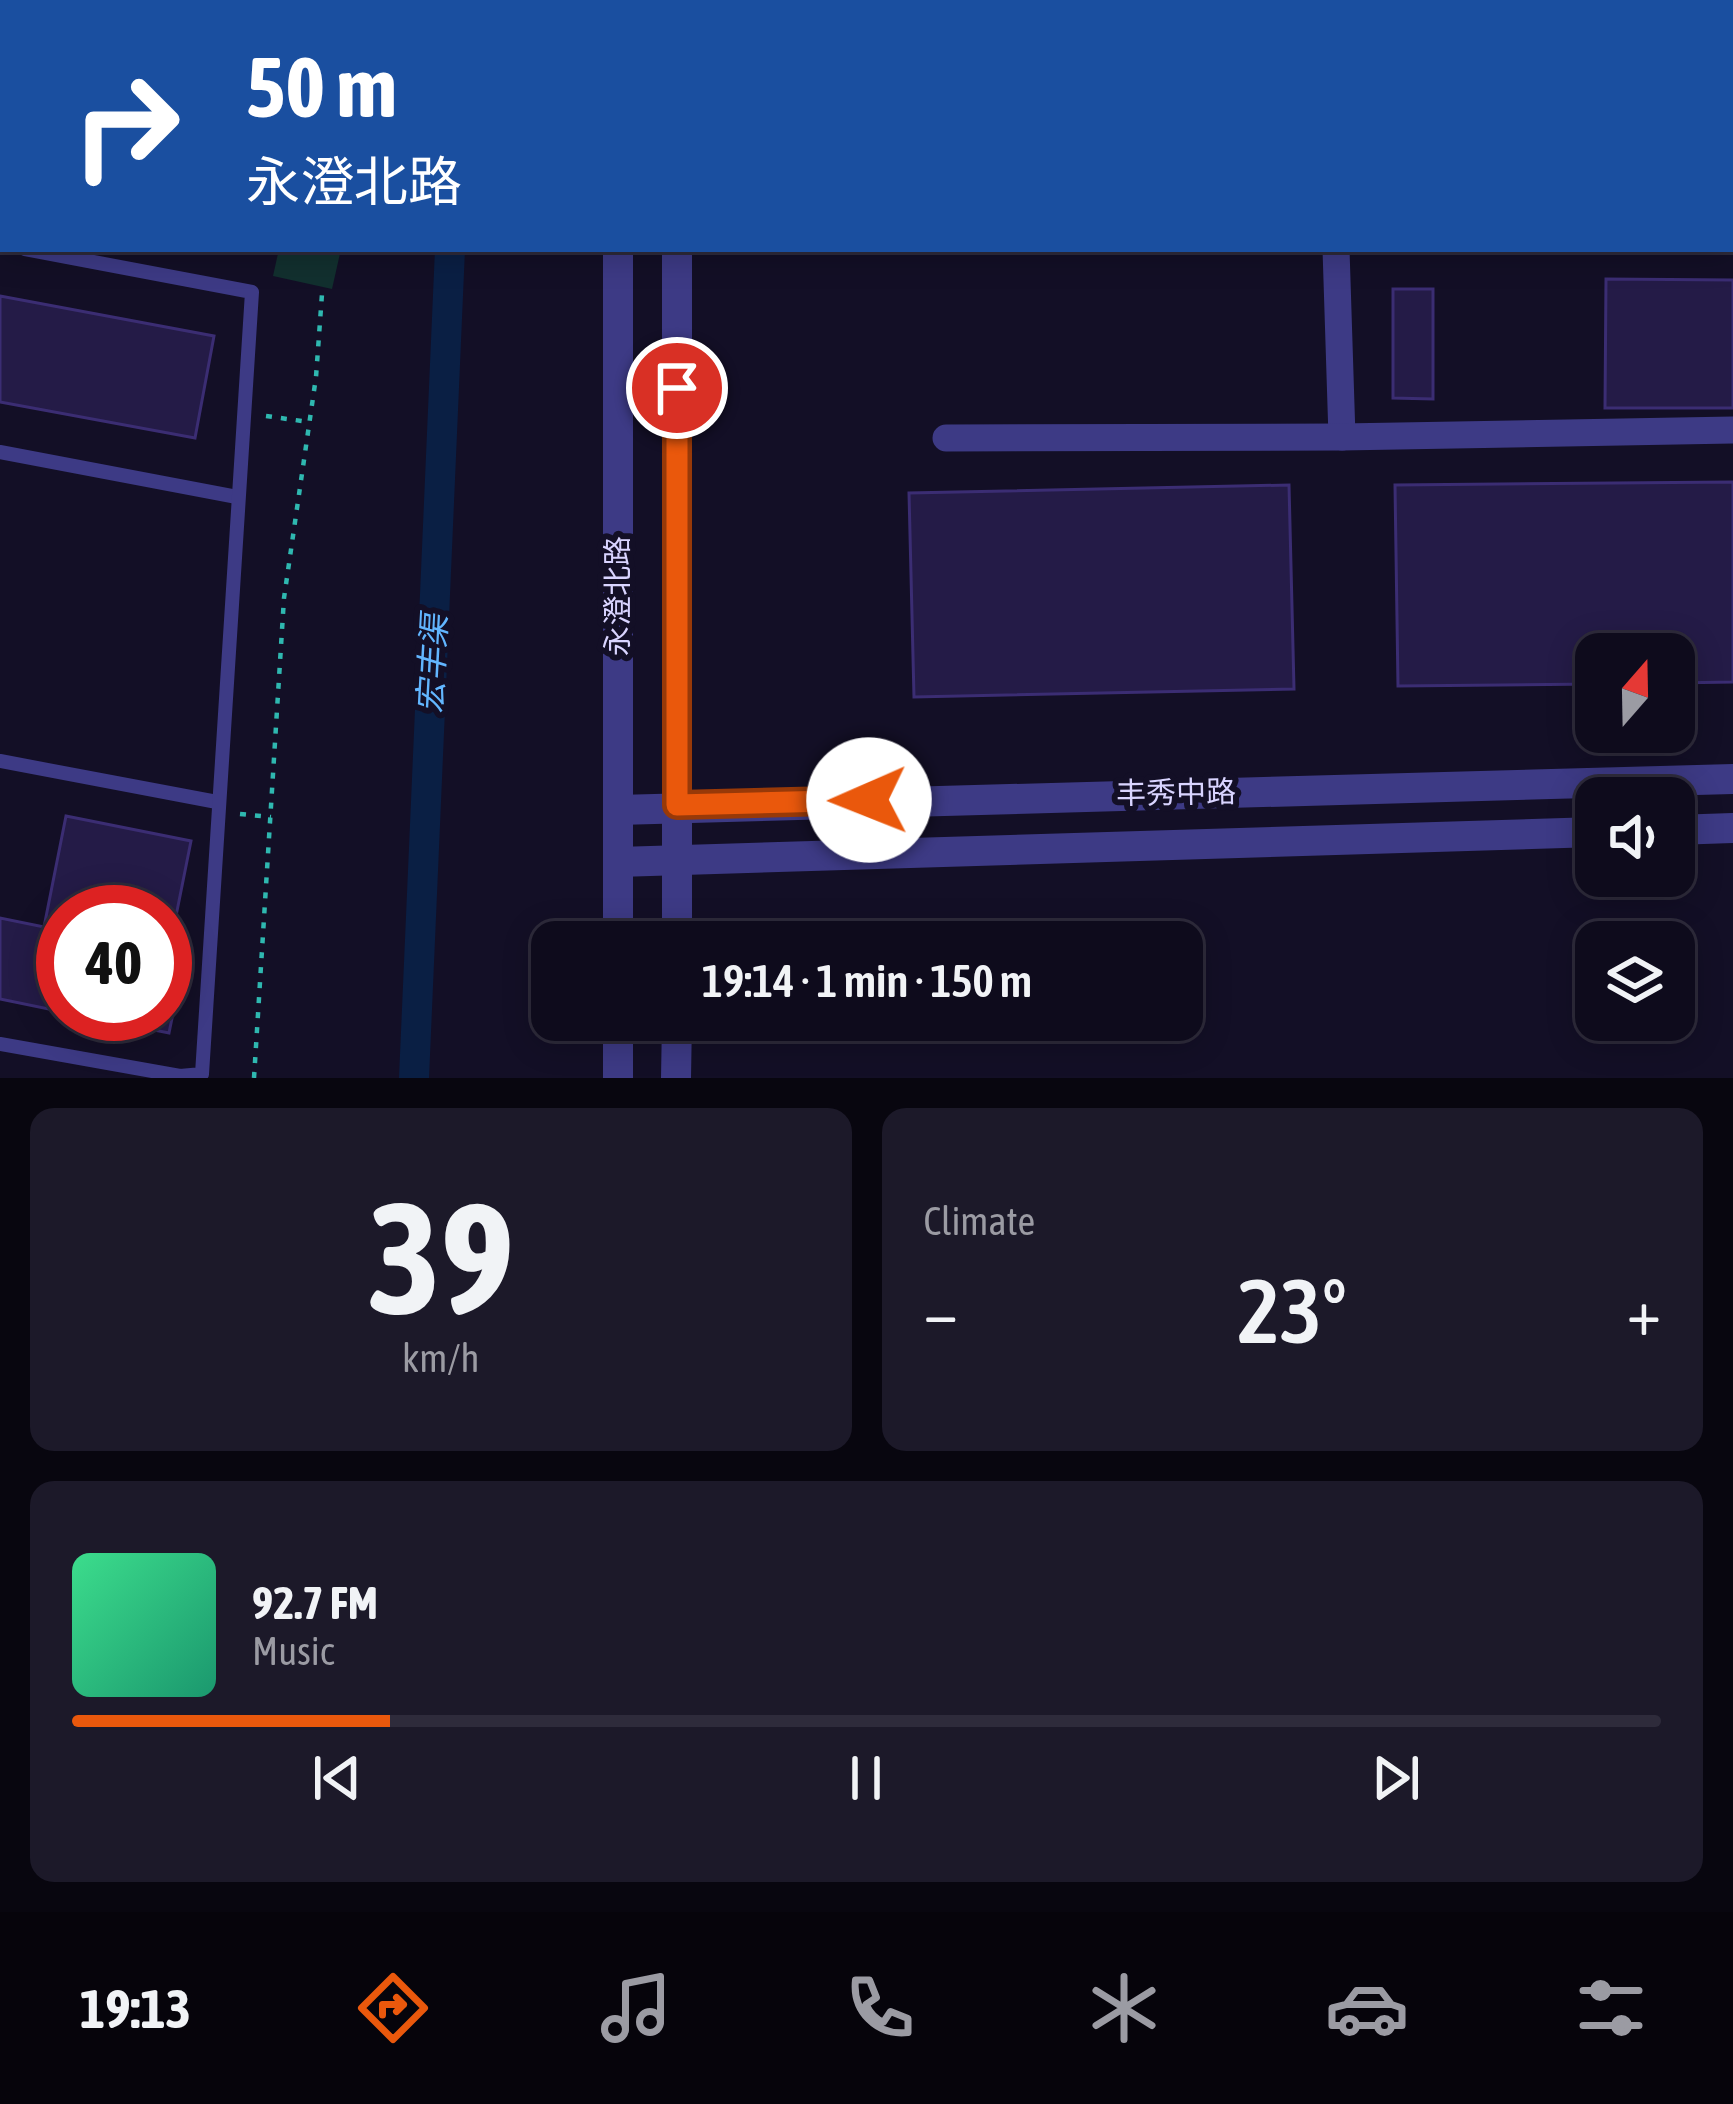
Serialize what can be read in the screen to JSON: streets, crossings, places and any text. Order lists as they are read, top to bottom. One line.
{"streets":{"street":["永澄北路","丰秀中路"]},"crossings":[["永澄北路","丰秀中路"]],"water":["宏丰渠"],"north":"top","page":{"turn":["50 m","永澄北路"],"limit":"40","trip":"19:14 · 1 min · 150 m","tile":[["39","km/h"],"Climate"],"heat":["−","23°","+"],"song":["92.7 FM","Music"],"tabs":"19:13"}}
